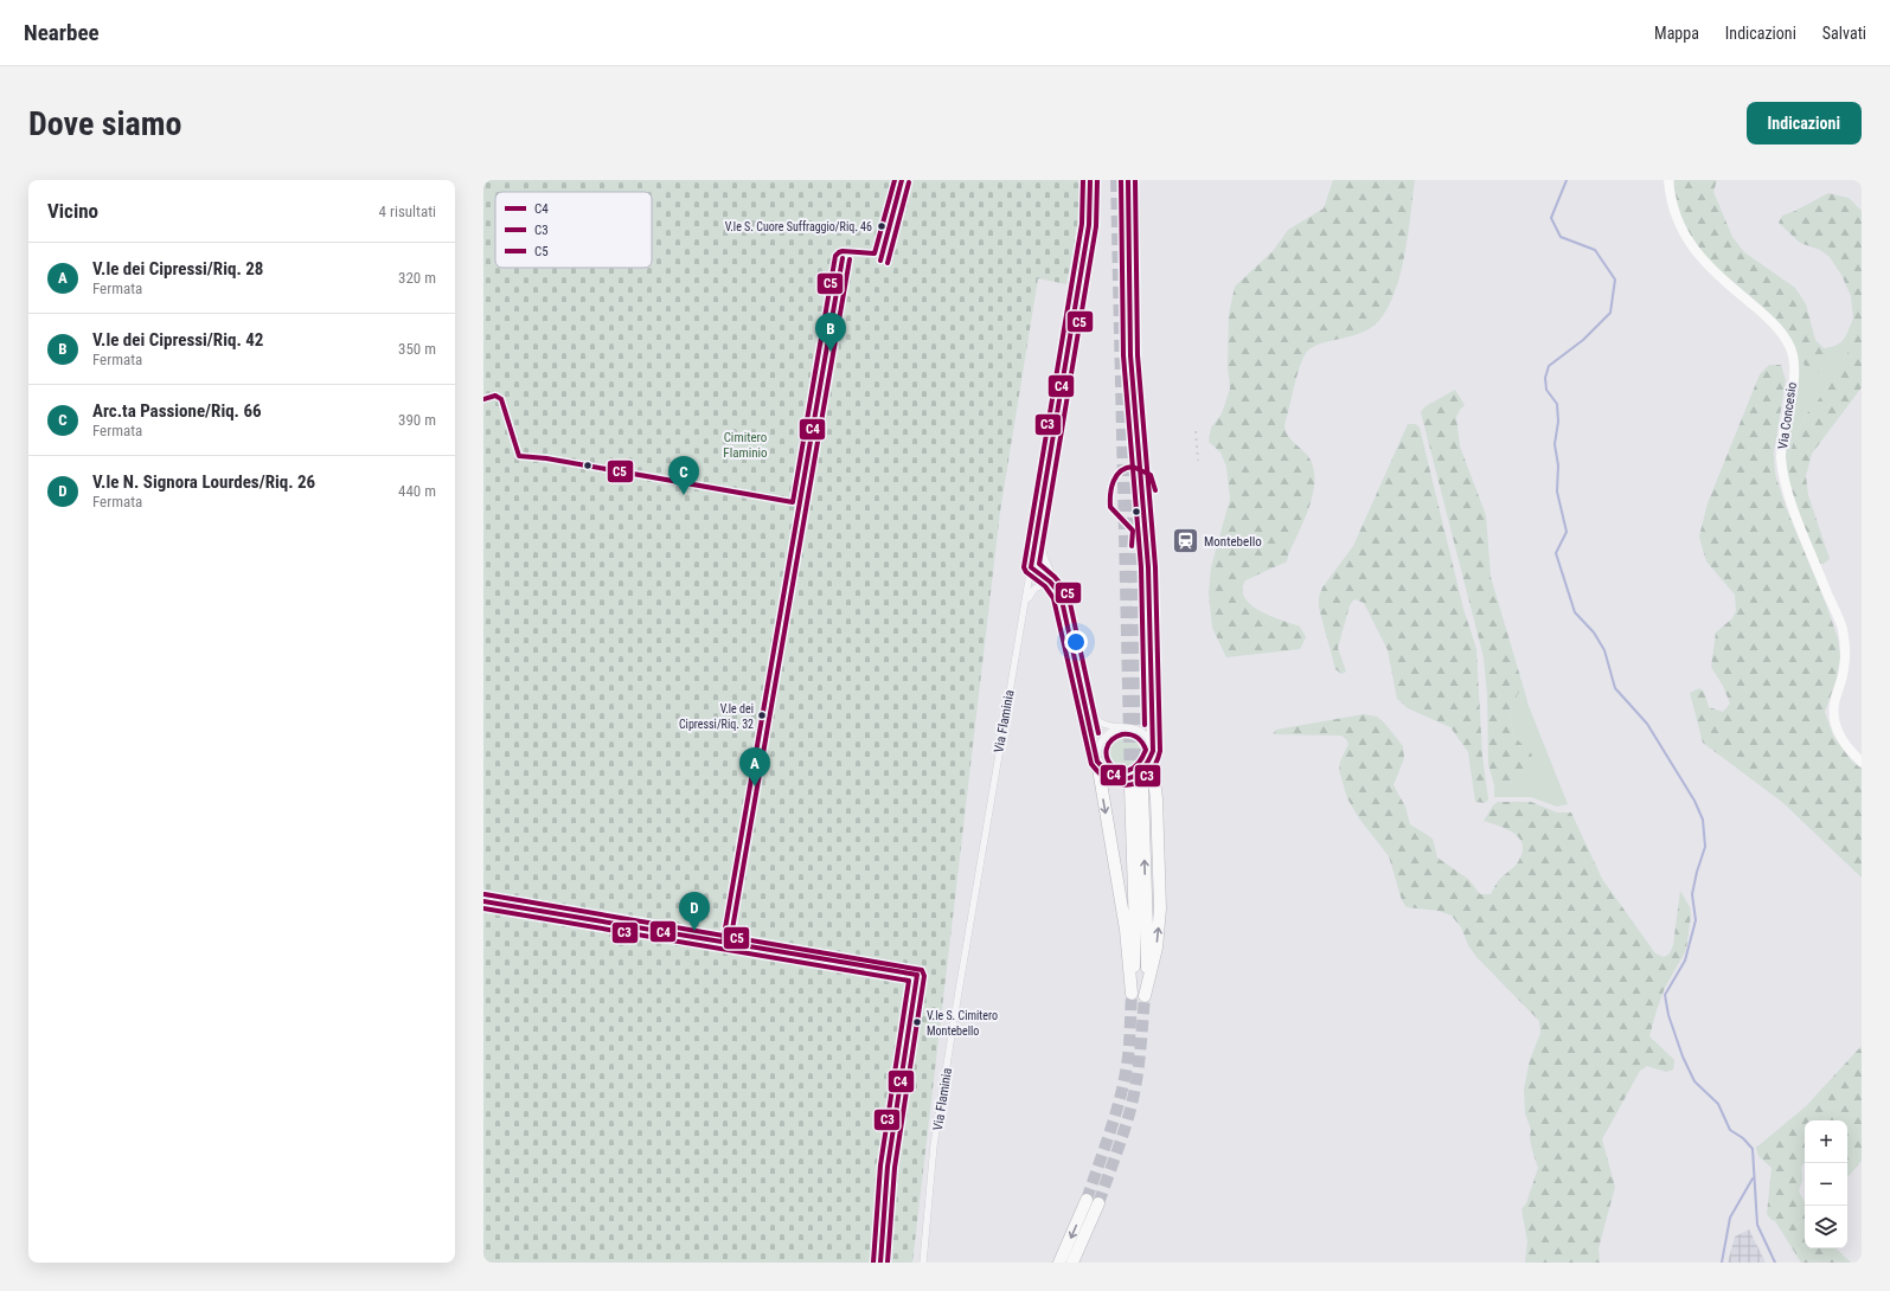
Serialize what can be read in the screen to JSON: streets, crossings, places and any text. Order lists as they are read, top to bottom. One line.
{"streets":{"street":["Via Concesio","Via Flaminia"]},"parks":["Cimitero Flaminio"],"places":{"other":["V.le S. Cuore Suffraggio/Riq. 46","V.le dei Cipressi/Riq. 32","V.le S. Cimitero Montebello"],"station":["Montebello"]},"lines":["transit line C4","transit line C3","transit line C5"],"legend":["C4","C3","C5"],"page":{"header":"Nearbee","nav":["Mappa","Indicazioni","Salvati"],"buttons":"Indicazioni","title":"Dove siamo","heading":["Vicino","4 risultati"],"list":[{"mark":"A","name":"V.le dei Cipressi/Riq. 28","note":"Fermata","value":"320 m"},{"mark":"B","name":"V.le dei Cipressi/Riq. 42","note":"Fermata","value":"350 m"},{"mark":"C","name":"Arc.ta Passione/Riq. 66","note":"Fermata","value":"390 m"},{"mark":"D","name":"V.le N. Signora Lourdes/Riq. 26","note":"Fermata","value":"440 m"}],"pins":["B","C","A","D"],"map_buttons":["+","−"]}}
